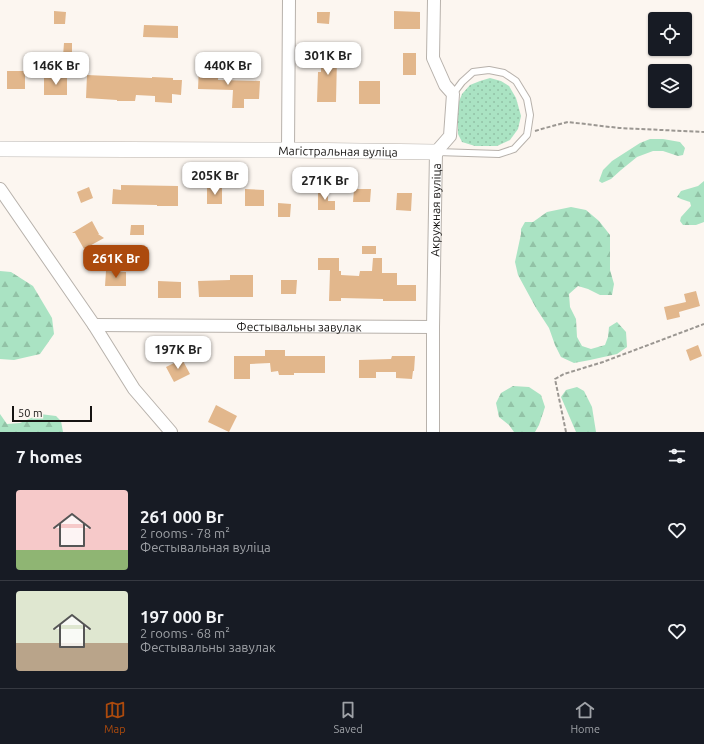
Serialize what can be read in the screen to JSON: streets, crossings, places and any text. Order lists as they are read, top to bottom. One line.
{"streets":{"street":["Магістральная вуліца","Акружная вуліца","Фестывальны завулак"]},"crossings":[["Магістральная вуліца","Акружная вуліца"],["Акружная вуліца","Фестывальны завулак"]],"scale_bar":"50 m","page":{"price":["301K Br","146K Br","440K Br","205K Br","271K Br","261K Br","197K Br"],"scale":"50 m","heading":"7 homes","list":[{"name":"261 000 Br","note":"2 rooms · 78 m² · Фестывальная вуліца"},{"name":"197 000 Br","note":"2 rooms · 68 m² · Фестывальны завулак"}],"tabs":["Map","Saved","Home"]}}
